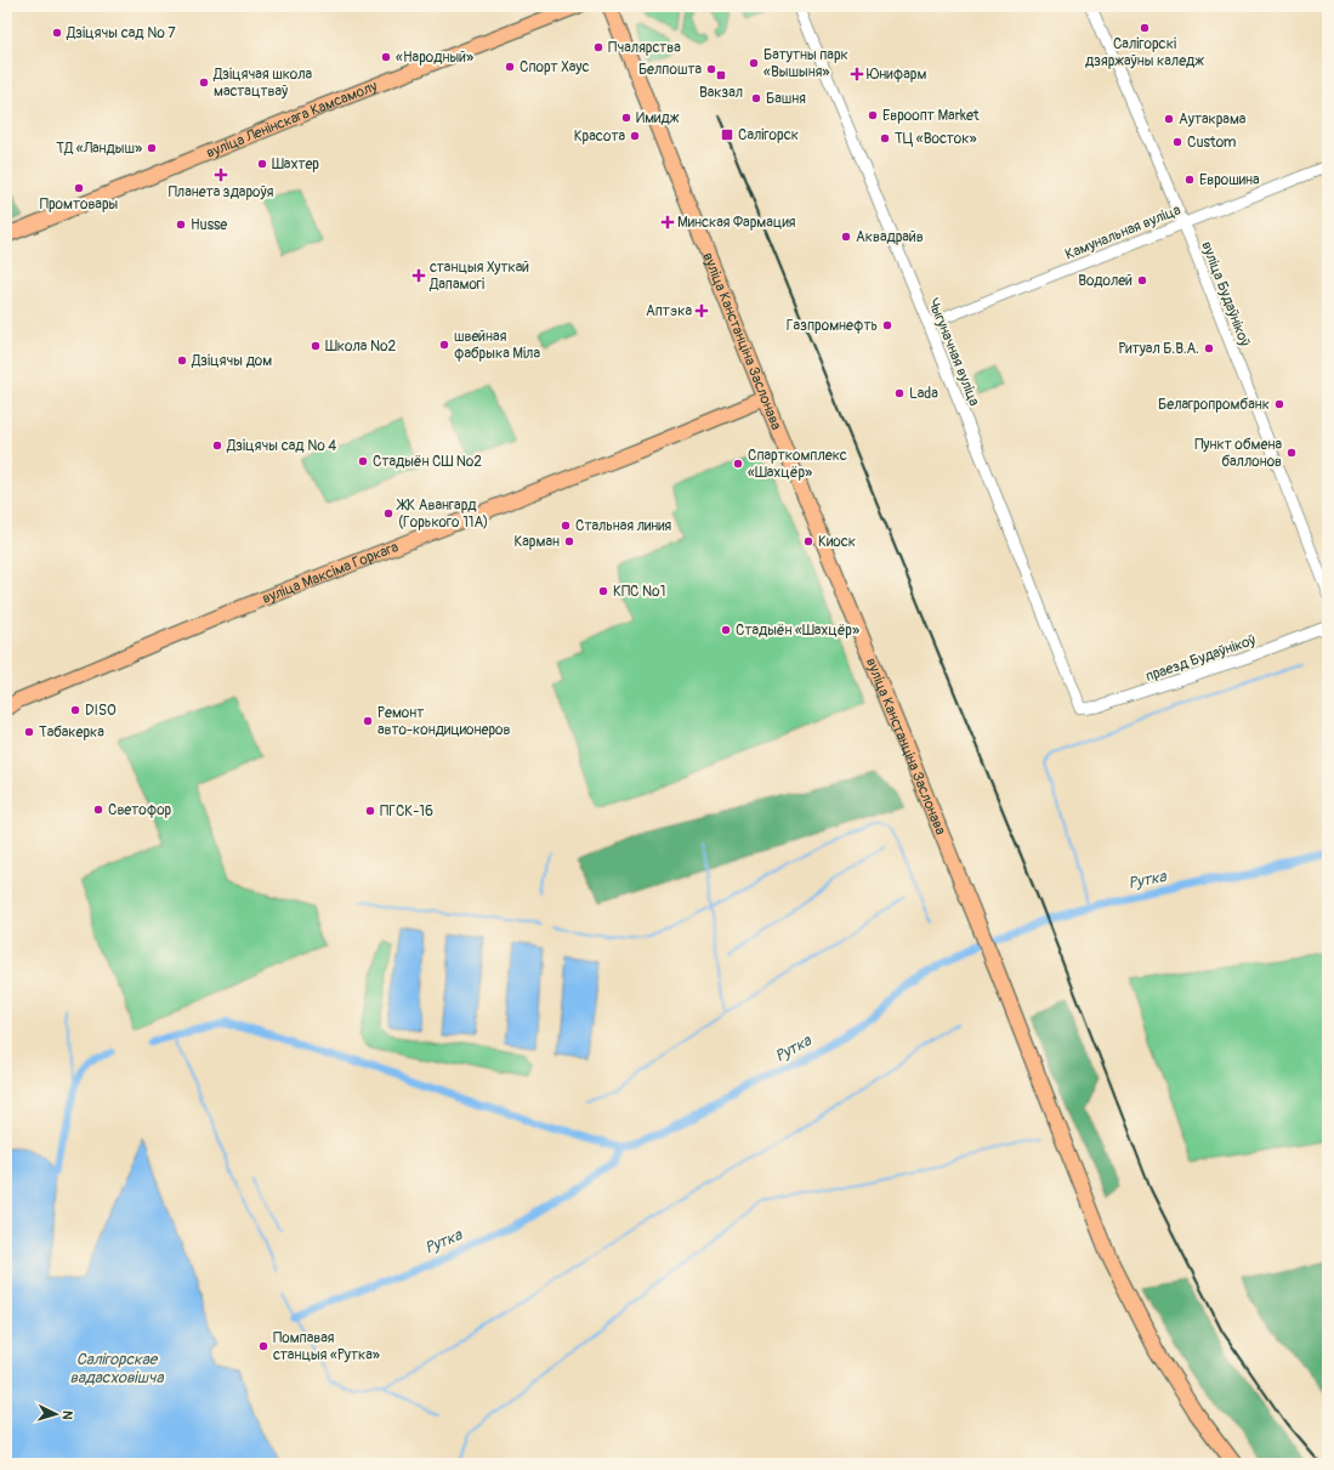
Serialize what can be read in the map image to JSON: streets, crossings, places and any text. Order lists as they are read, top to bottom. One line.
{"streets":{"main road":["вуліца Ленінскага Камсамолу","вуліца Канстанціна Заслонава","вуліца Максіма Горкага"],"street":["Камунальная вуліца","вуліца Будаўнікоў","Чыгуначная вуліца","праезд Будаўнікоў"]},"crossings":[["Камунальная вуліца","вуліца Будаўнікоў"],["Камунальная вуліца","Чыгуначная вуліца"],["вуліца Канстанціна Заслонава","вуліца Максіма Горкага"],["Чыгуначная вуліца","праезд Будаўнікоў"]],"water":["Рутка","Салігорскае вадасховішча"],"places":{"other":["Салігорскі дзяржаўны каледж","Дзіцячы сад № 7","Пчалярства","«Народный»","Батутны парк «Вышыня»","Спорт Хаус","Белпошта","Дзіцячая школа мастацтваў","Башня","Евроопт Market","Имидж","Аутакрама","Красота","ТЦ «Восток»","Custom","ТД «Ландыш»","Шахтер","Еврошина","Промтовары","Husse","Аквадрайв","Водолей","Газпромнефть","швейная фабрыка Міла","Школа №2","Ритуал Б.В.А.","Дзіцячы дом","Lada","Белагропромбанк","Дзіцячы сад № 4","Пункт обмена баллонов","Стадыён СШ №2","Спарткомплекс «Шахцёр»","ЖК Авангард (Горького 11А)","Стальная линия","Карман","Киоск","КПС №1","Стадыён «Шахцёр»","DISO","Ремонт авто-кондиционеров","Табакерка","Светофор","ПГСК-16","Помпавая станцыя «Рутка»"],"health":["Юнифарм","Планета здароўя","Минская Фармация","станцыя Хуткай Дапамогі","Аптэка"],"transit":["Вакзал","Салігорск"]},"north":"right"}
